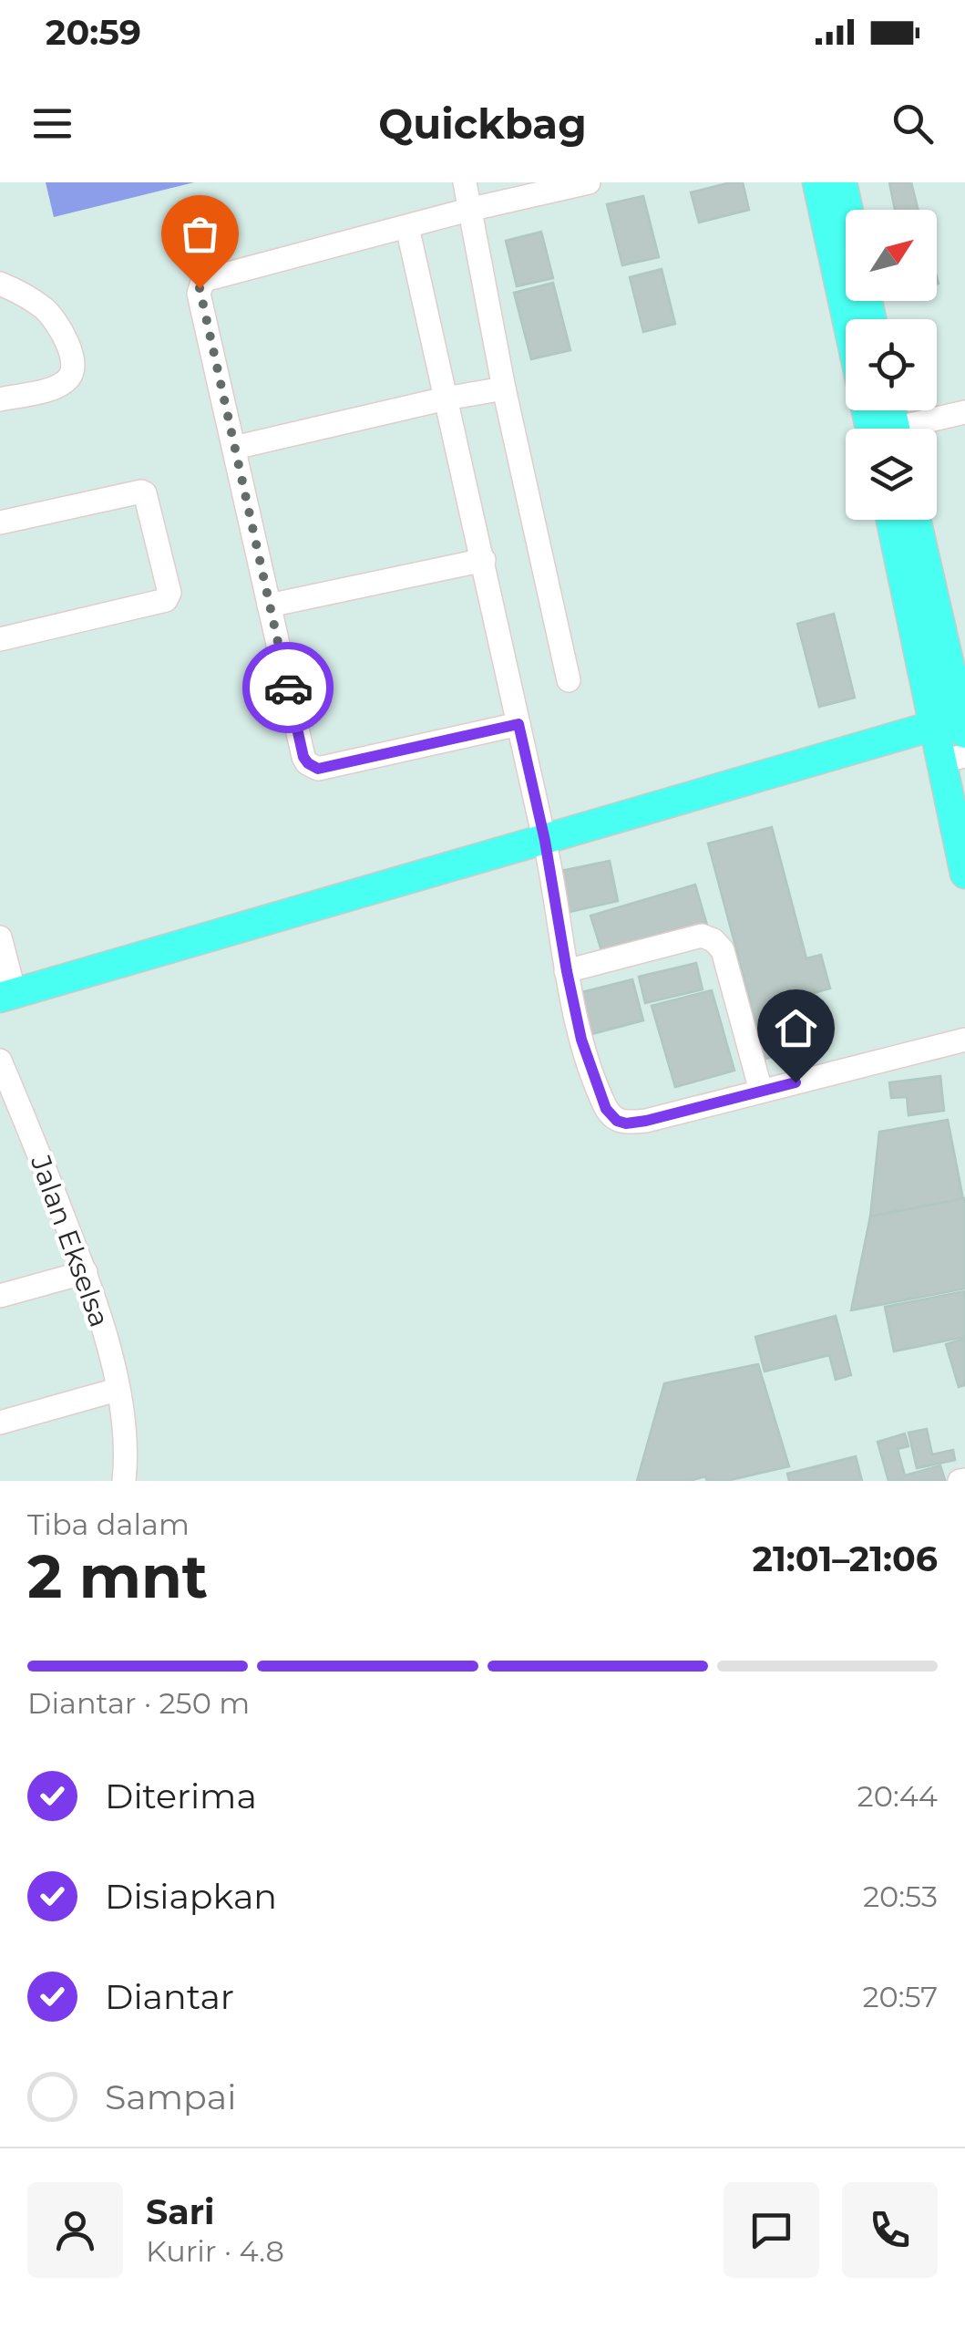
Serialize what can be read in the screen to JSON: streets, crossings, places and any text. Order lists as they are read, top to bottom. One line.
{"streets":{"street":["Jalan Ekselsa"]},"north":"top right","page":{"status":"20:59","header":"Quickbag","heading":["2 mnt","Tiba dalam","21:01–21:06"],"panel":["Sari","Kurir · 4.8"],"bar":"Diantar · 250 m","list":[["Diterima","20:44"],["Disiapkan","20:53"],["Diantar","20:57"],"Sampai"]}}
